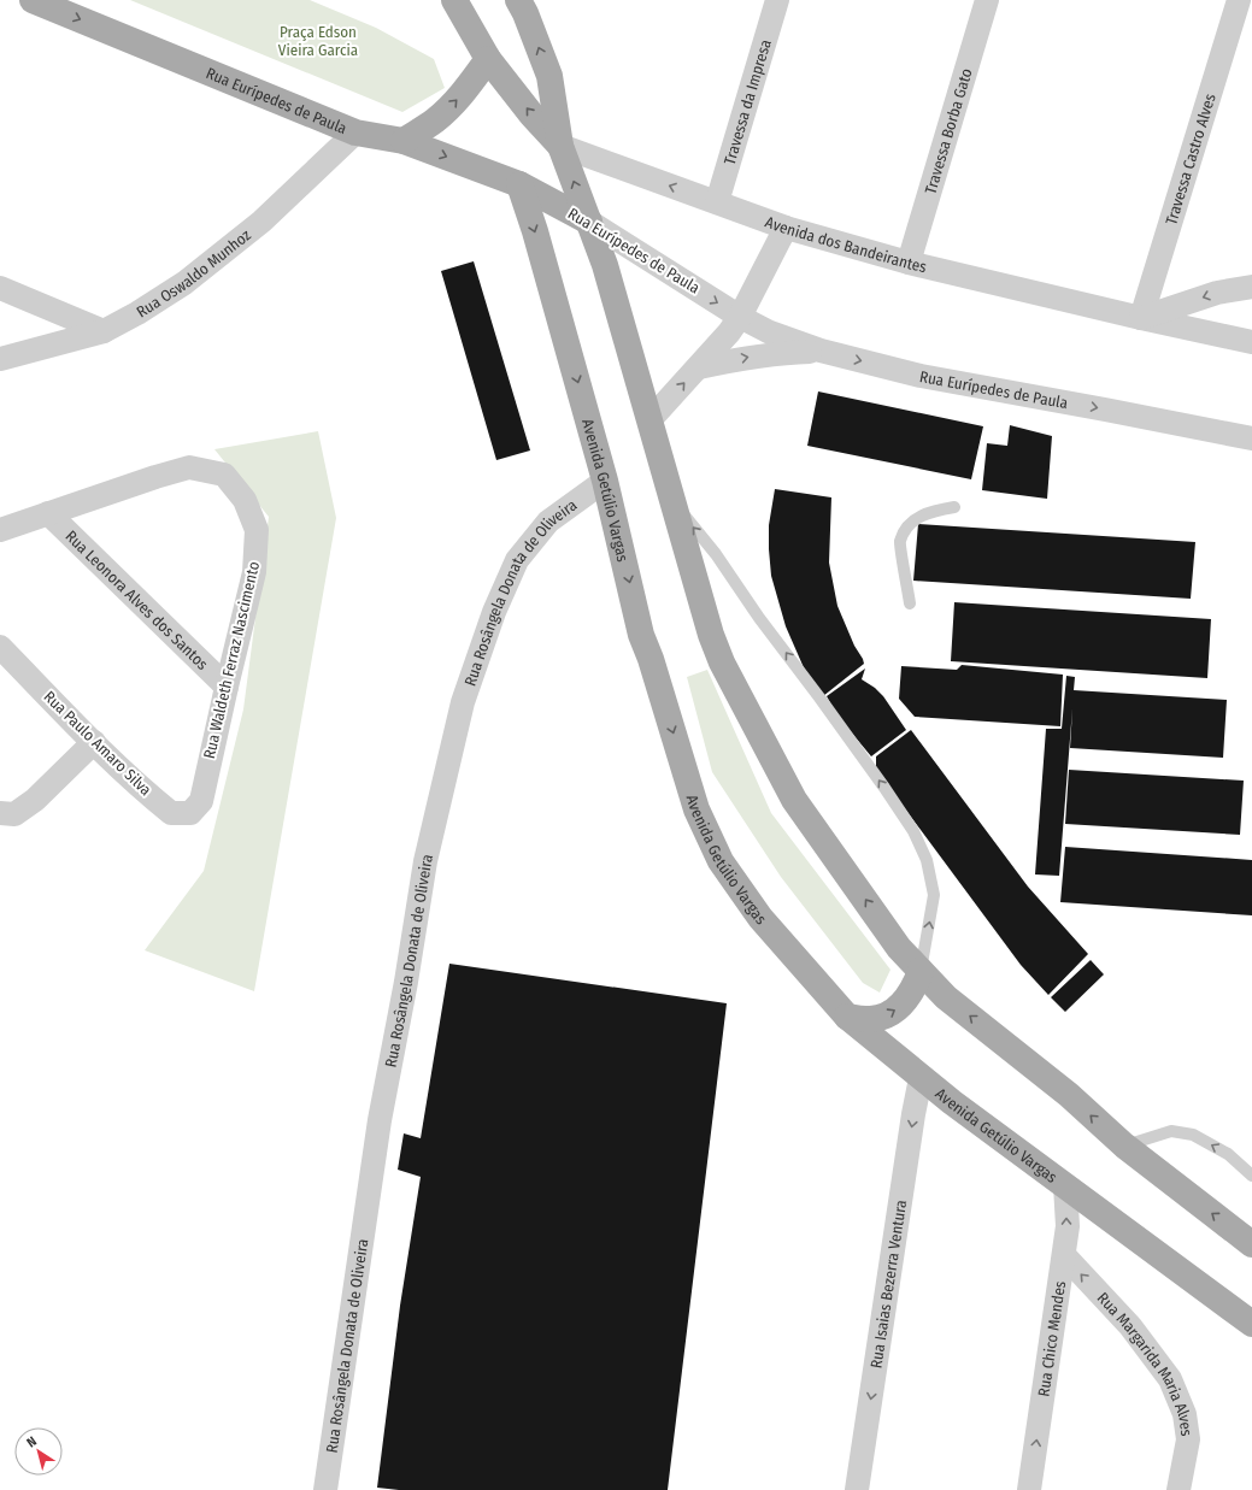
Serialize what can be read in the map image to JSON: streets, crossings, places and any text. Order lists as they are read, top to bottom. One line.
{"streets":{"main road":["Rua Eurípedes de Paula","Avenida Getúlio Vargas"],"street":["Travessa da Impresa","Travessa Borba Gato","Travessa Castro Alves","Avenida dos Bandeirantes","Rua Oswaldo Munhoz","Rua Rosângela Donata de Oliveira","Rua Leonora Alves dos Santos","Rua Waldeth Ferraz Nascimento","Rua Paulo Amaro Silva","Rua Isaias Bezerra Ventura","Rua Chico Mendes","Rua Margarida Maria Alves"]},"crossings":[["Rua Eurípedes de Paula","Rua Oswaldo Munhoz"],["Rua Eurípedes de Paula","Avenida Getúlio Vargas"],["Travessa da Impresa","Avenida dos Bandeirantes"],["Travessa Borba Gato","Avenida dos Bandeirantes"],["Travessa Castro Alves","Avenida dos Bandeirantes"],["Avenida Getúlio Vargas","Rua Rosângela Donata de Oliveira"],["Avenida Getúlio Vargas","Rua Isaias Bezerra Ventura"],["Avenida Getúlio Vargas","Rua Chico Mendes"],["Rua Leonora Alves dos Santos","Rua Waldeth Ferraz Nascimento"],["Rua Waldeth Ferraz Nascimento","Rua Paulo Amaro Silva"],["Rua Chico Mendes","Rua Margarida Maria Alves"]],"one_way":["Rua Eurípedes de Paula","Rua Isaias Bezerra Ventura","Rua Chico Mendes","Rua Margarida Maria Alves"],"parks":["Praça Edson Vieira Garcia"],"north":"top left"}
